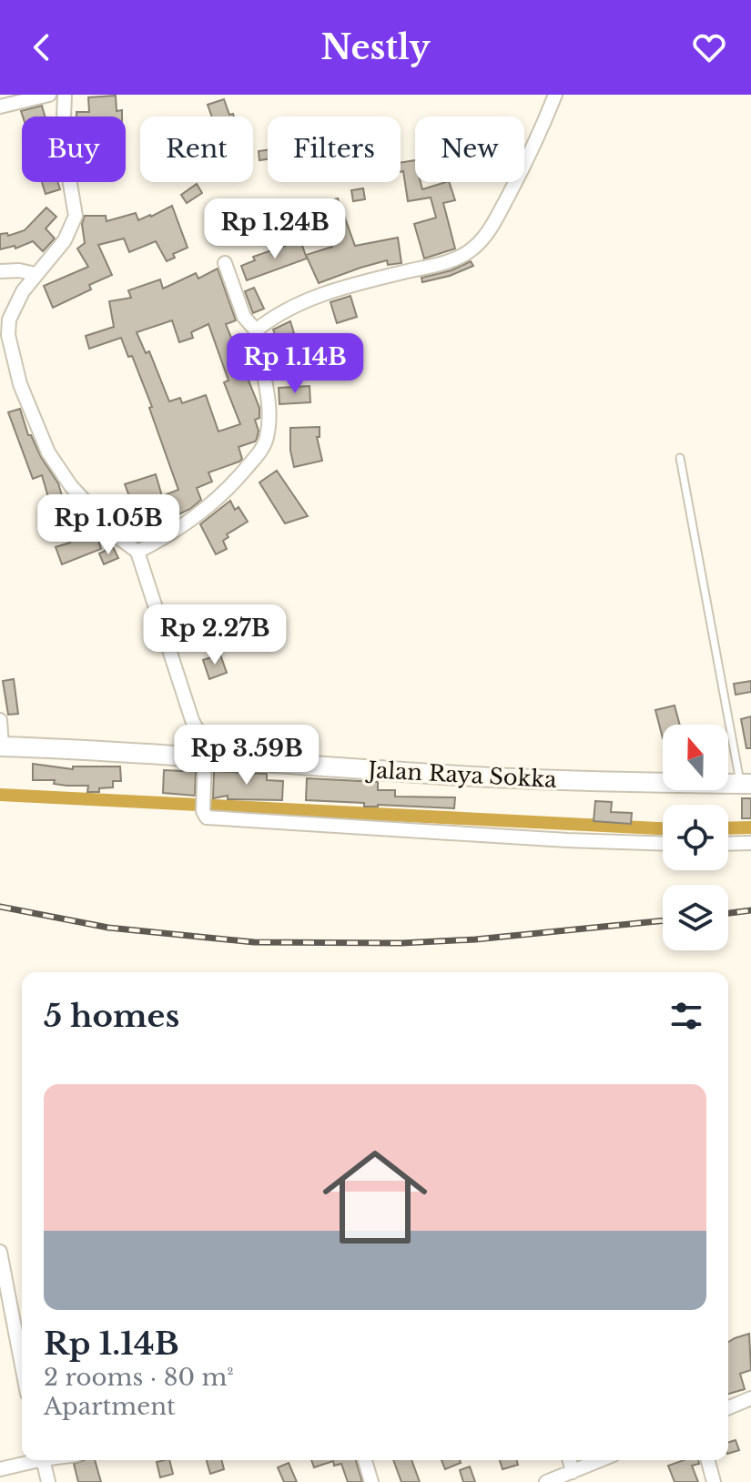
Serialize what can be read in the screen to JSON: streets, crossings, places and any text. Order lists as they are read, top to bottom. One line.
{"streets":{"main road":["Jalan Raya Sokka"]},"north":"top","page":{"header":"Nestly","chip":["Buy","Rent","Filters","New"],"price":["Rp 1.24B","Rp 1.14B","Rp 1.05B","Rp 2.27B","Rp 3.59B"],"heading":"5 homes","list":[{"name":"Rp 1.14B","note":"2 rooms · 80 m² · Apartment"}]}}
